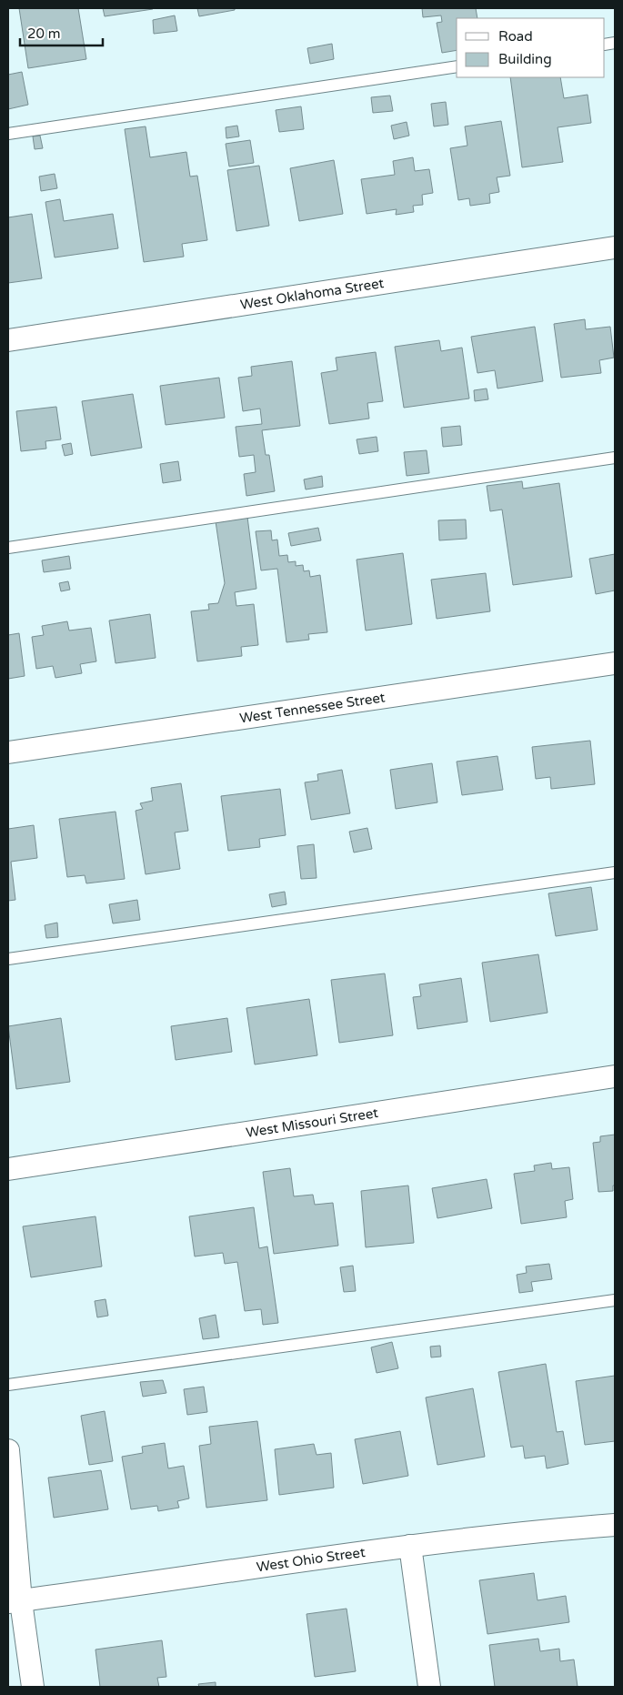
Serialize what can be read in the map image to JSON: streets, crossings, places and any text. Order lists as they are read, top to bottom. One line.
{"streets":{"street":["West Oklahoma Street","West Tennessee Street","West Missouri Street","West Ohio Street"]},"legend":["Road","Building"],"scale_bar":"20 m"}
